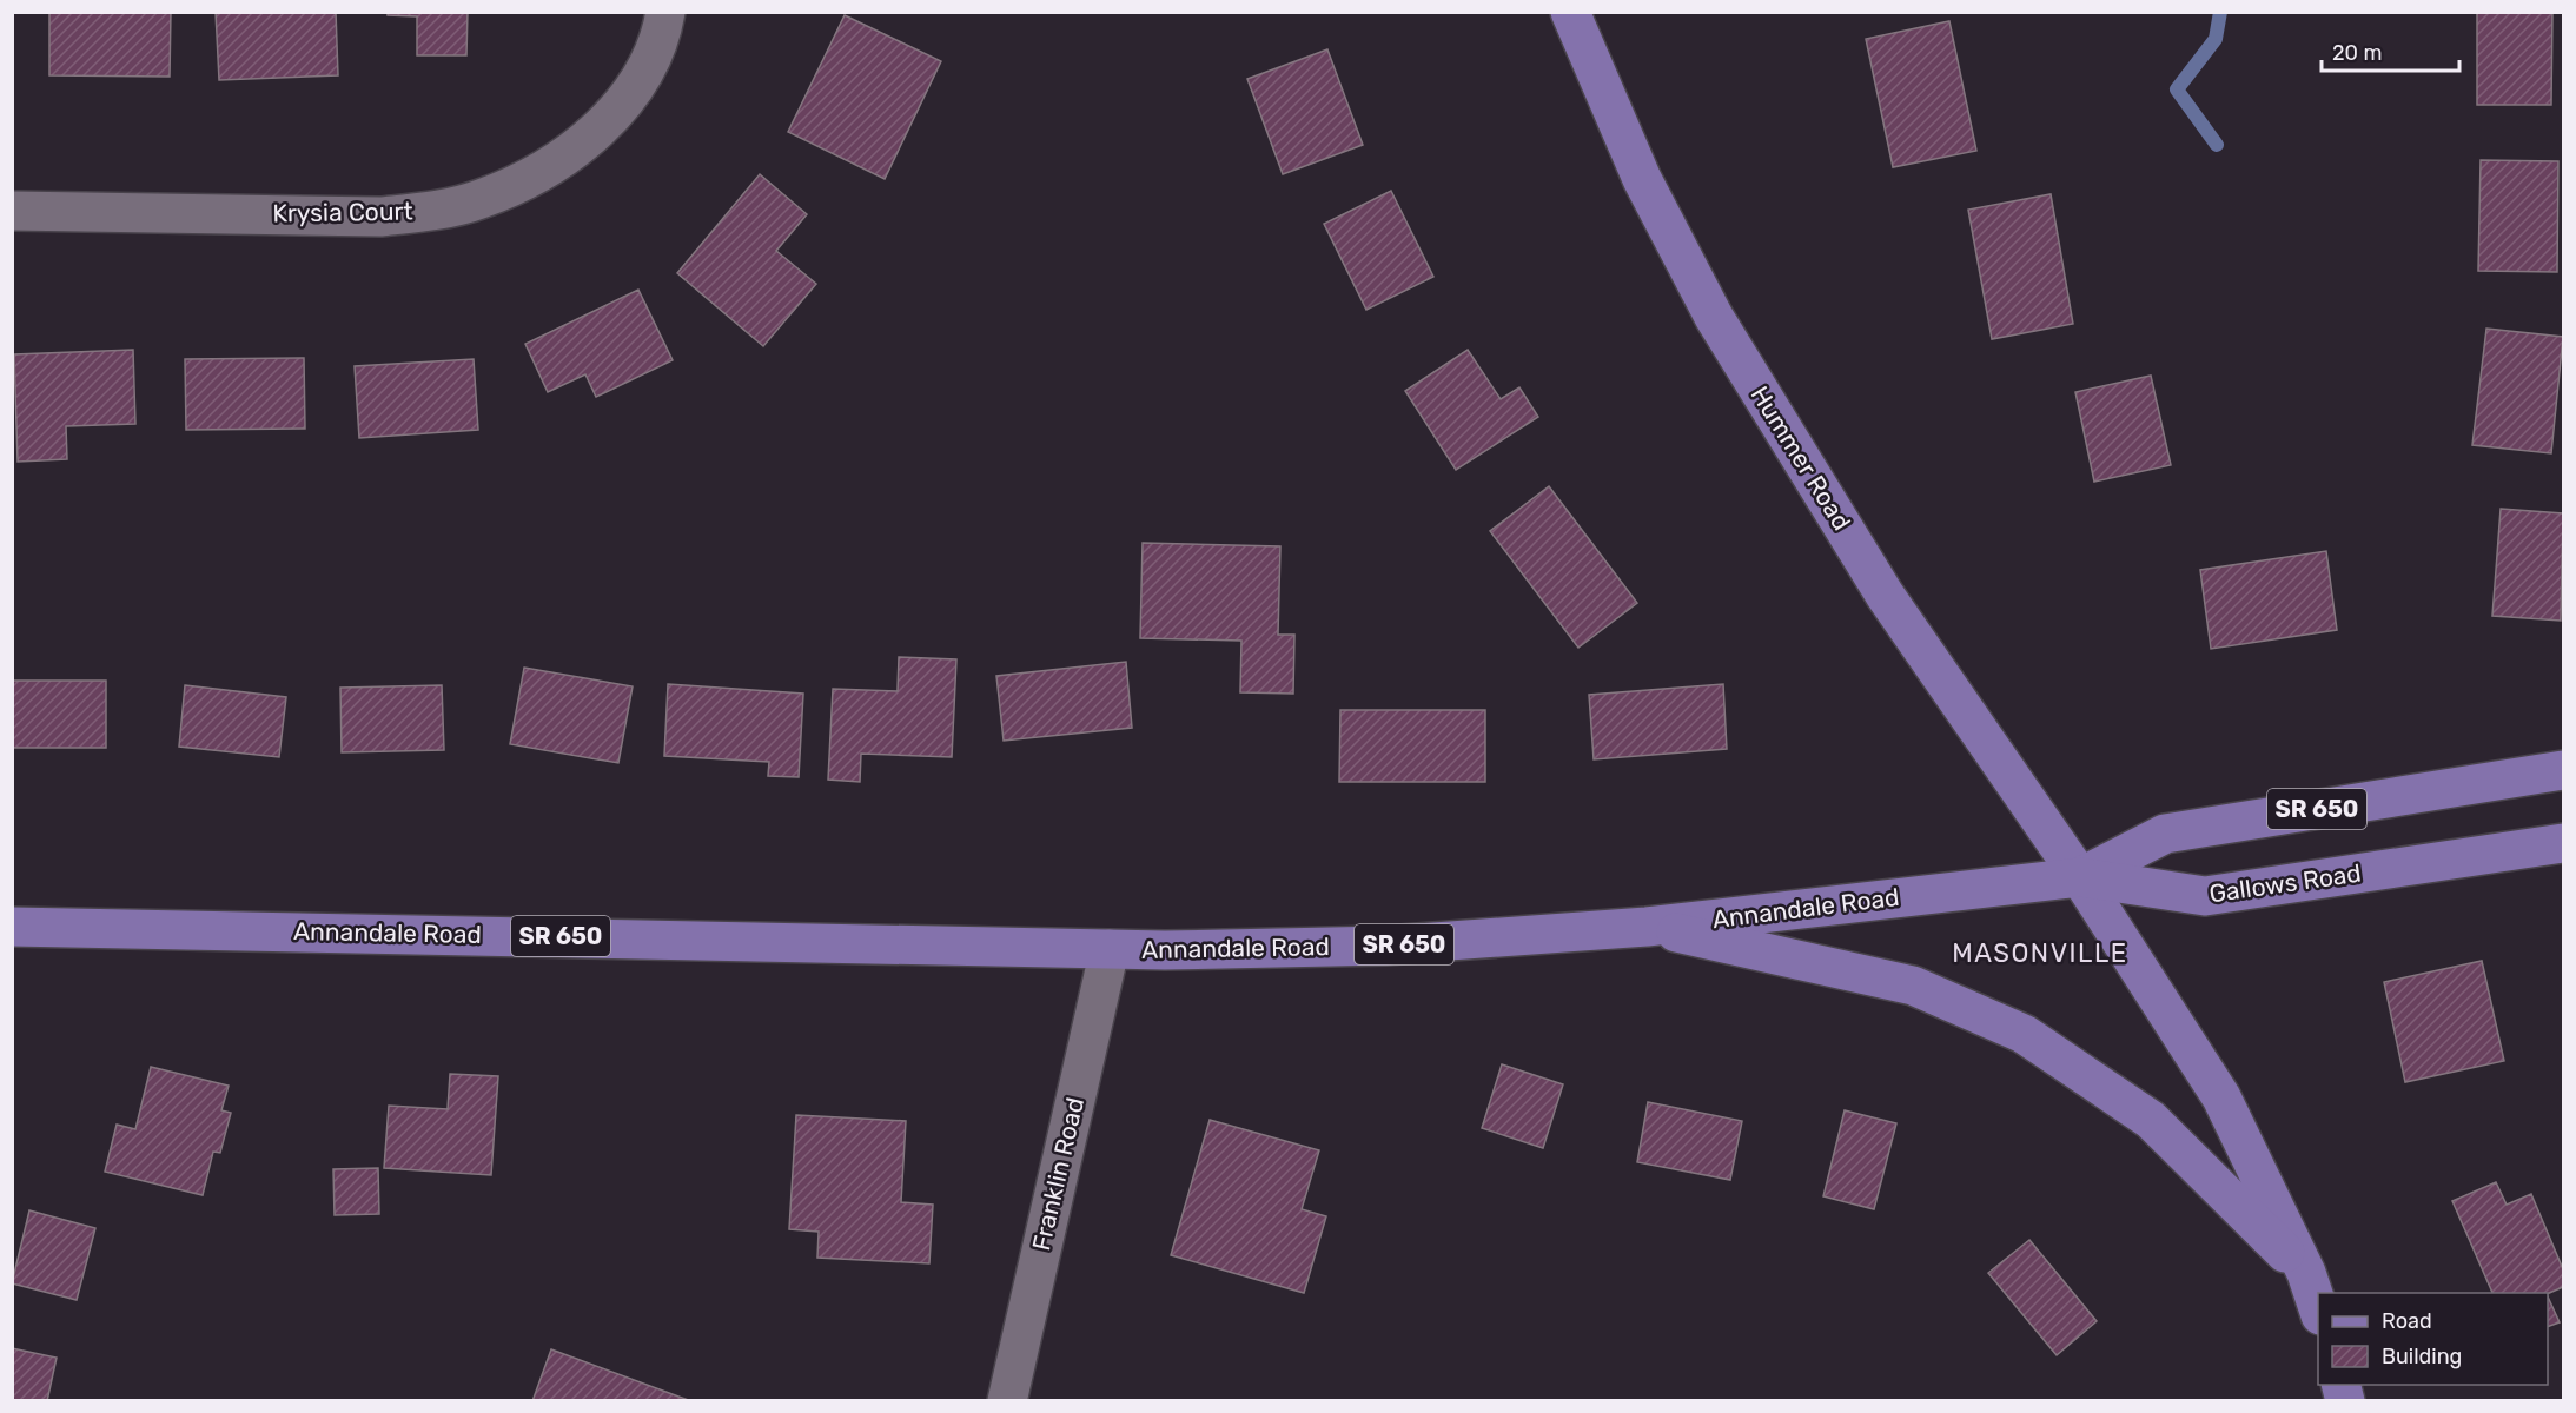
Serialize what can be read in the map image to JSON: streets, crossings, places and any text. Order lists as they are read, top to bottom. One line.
{"streets":{"main road":["Hummer Road","SR 650","Gallows Road","Annandale Road"],"street":["Krysia Court","Franklin Road"]},"crossings":[["Hummer Road","SR 650"],["Hummer Road","Gallows Road"],["Hummer Road","Annandale Road"],["SR 650","Gallows Road"],["SR 650","Annandale Road"],["Gallows Road","Annandale Road"],["Annandale Road","Franklin Road"]],"districts":["MASONVILLE"],"legend":["Road","Building"],"scale_bar":"20 m"}
